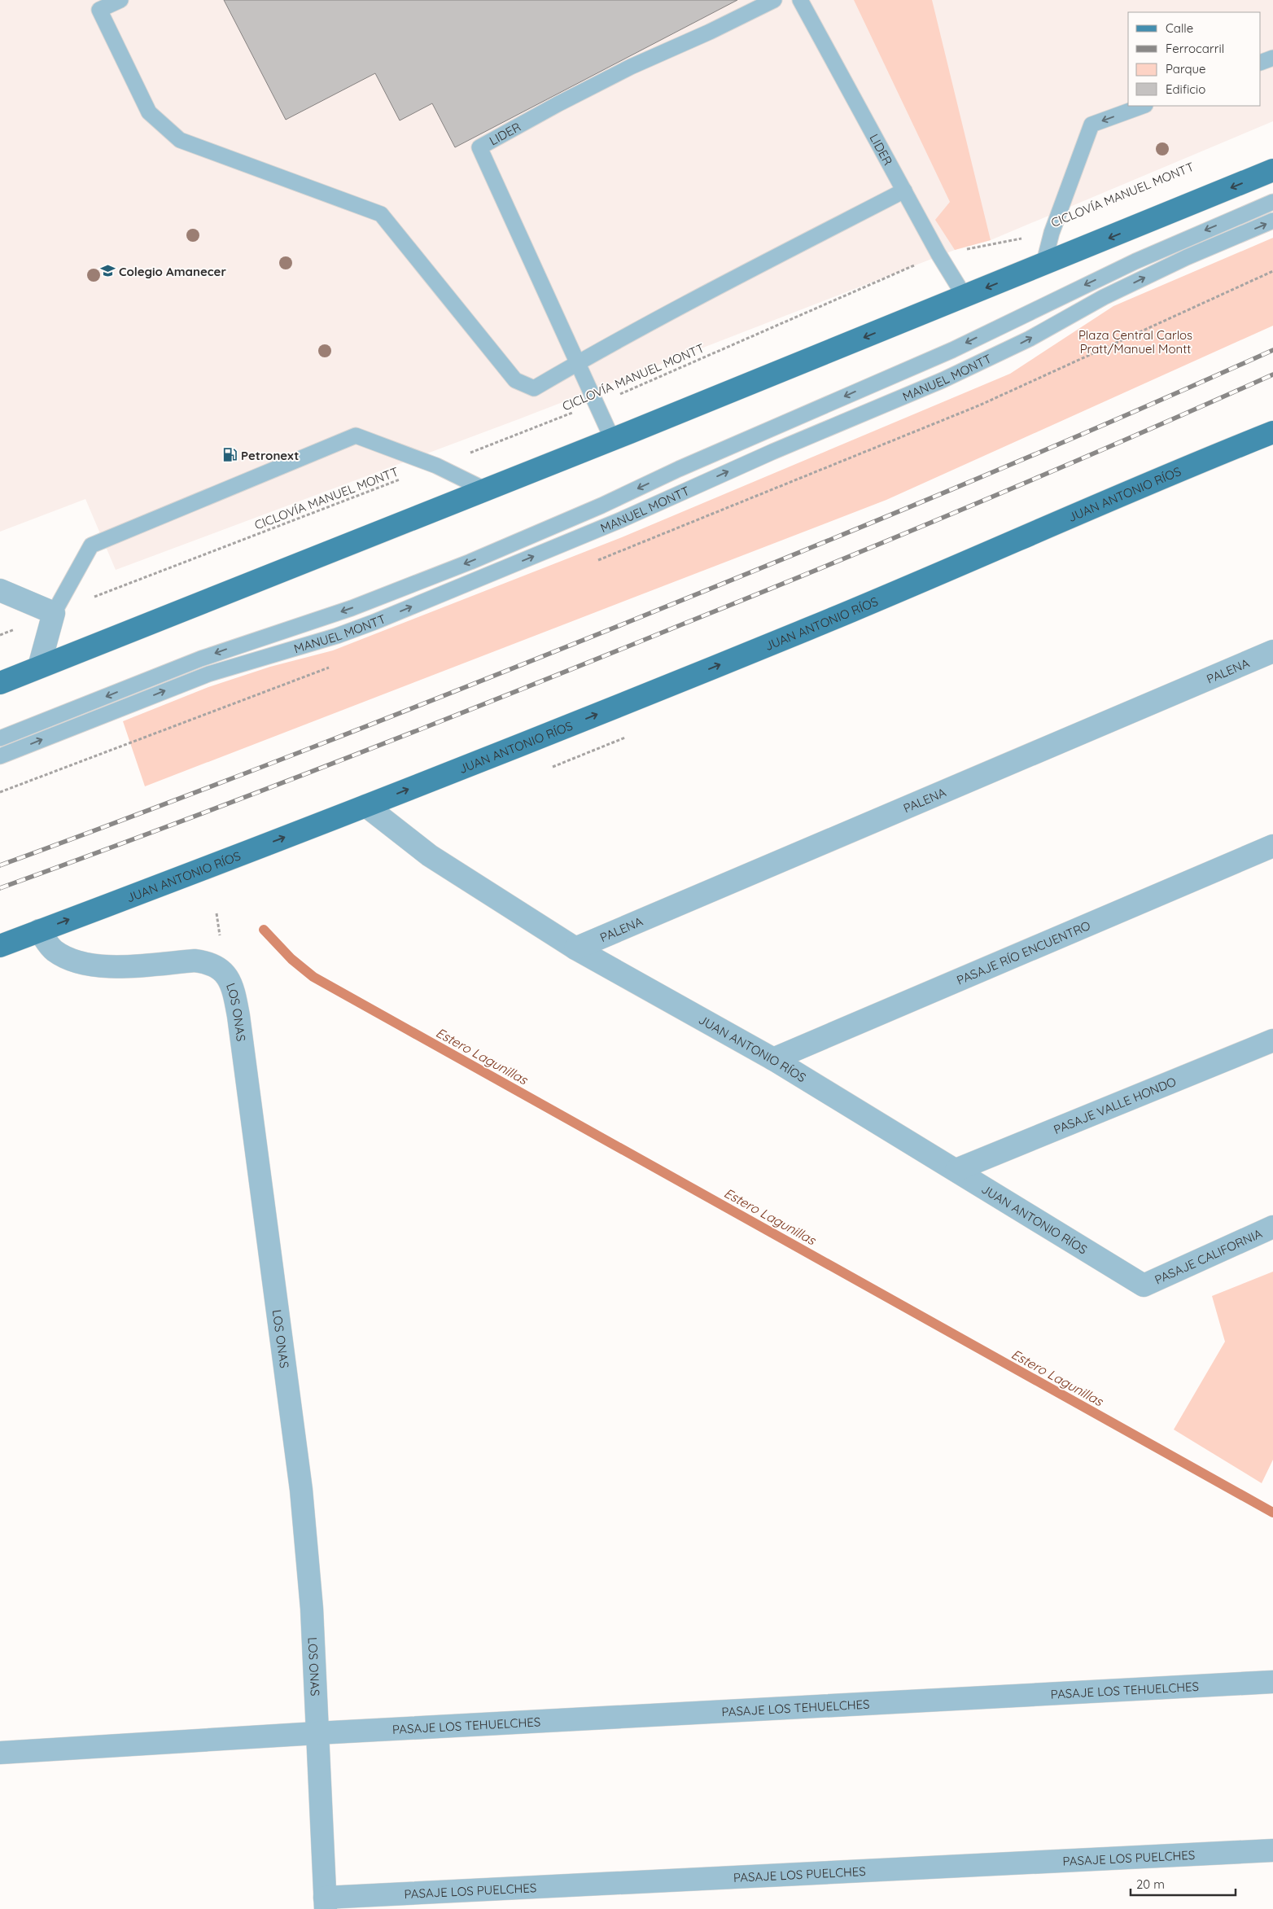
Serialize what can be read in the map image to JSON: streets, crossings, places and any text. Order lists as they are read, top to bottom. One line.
{"streets":{"main road":["JUAN ANTONIO RÍOS"],"street":["PALENA","PASAJE RÍO ENCUENTRO","LOS ONAS","PASAJE VALLE HONDO","PASAJE CALIFORNIA","PASAJE LOS TEHUELCHES","PASAJE LOS PUELCHES"],"lane":["LIDER","MANUEL MONTT"],"path":["CICLOVÍA MANUEL MONTT"]},"crossings":[["LIDER","CICLOVÍA MANUEL MONTT"],["JUAN ANTONIO RÍOS","PALENA"],["JUAN ANTONIO RÍOS","PASAJE RÍO ENCUENTRO"],["JUAN ANTONIO RÍOS","LOS ONAS"],["JUAN ANTONIO RÍOS","PASAJE VALLE HONDO"],["JUAN ANTONIO RÍOS","PASAJE CALIFORNIA"],["LOS ONAS","PASAJE LOS TEHUELCHES"],["LOS ONAS","PASAJE LOS PUELCHES"]],"one_way":["JUAN ANTONIO RÍOS"],"water":["Estero Lagunillas"],"parks":["Plaza Central Carlos Pratt/Manuel Montt"],"places":{"school or university":["Colegio Amanecer"],"fuel station":["Petronext"]},"legend":["Calle","Ferrocarril","Parque","Edificio"],"scale_bar":"20 m"}
